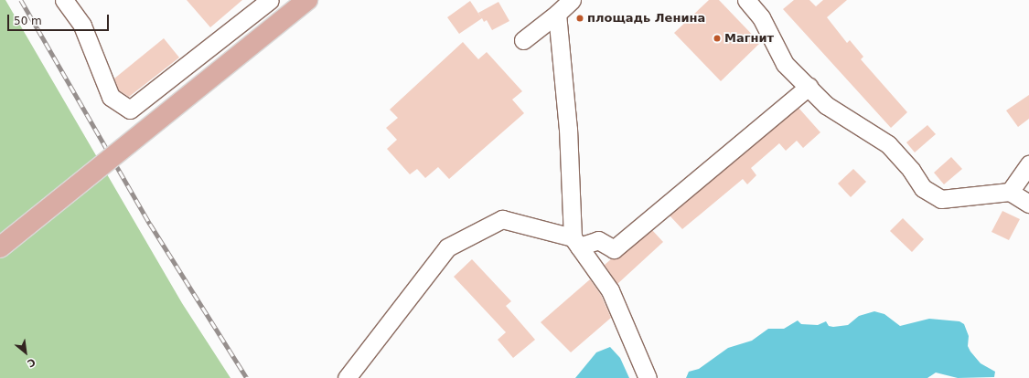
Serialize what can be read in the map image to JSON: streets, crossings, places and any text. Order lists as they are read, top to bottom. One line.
{"places":["площадь Ленина","Магнит"],"scale_bar":"50 m","north":"bottom right"}
